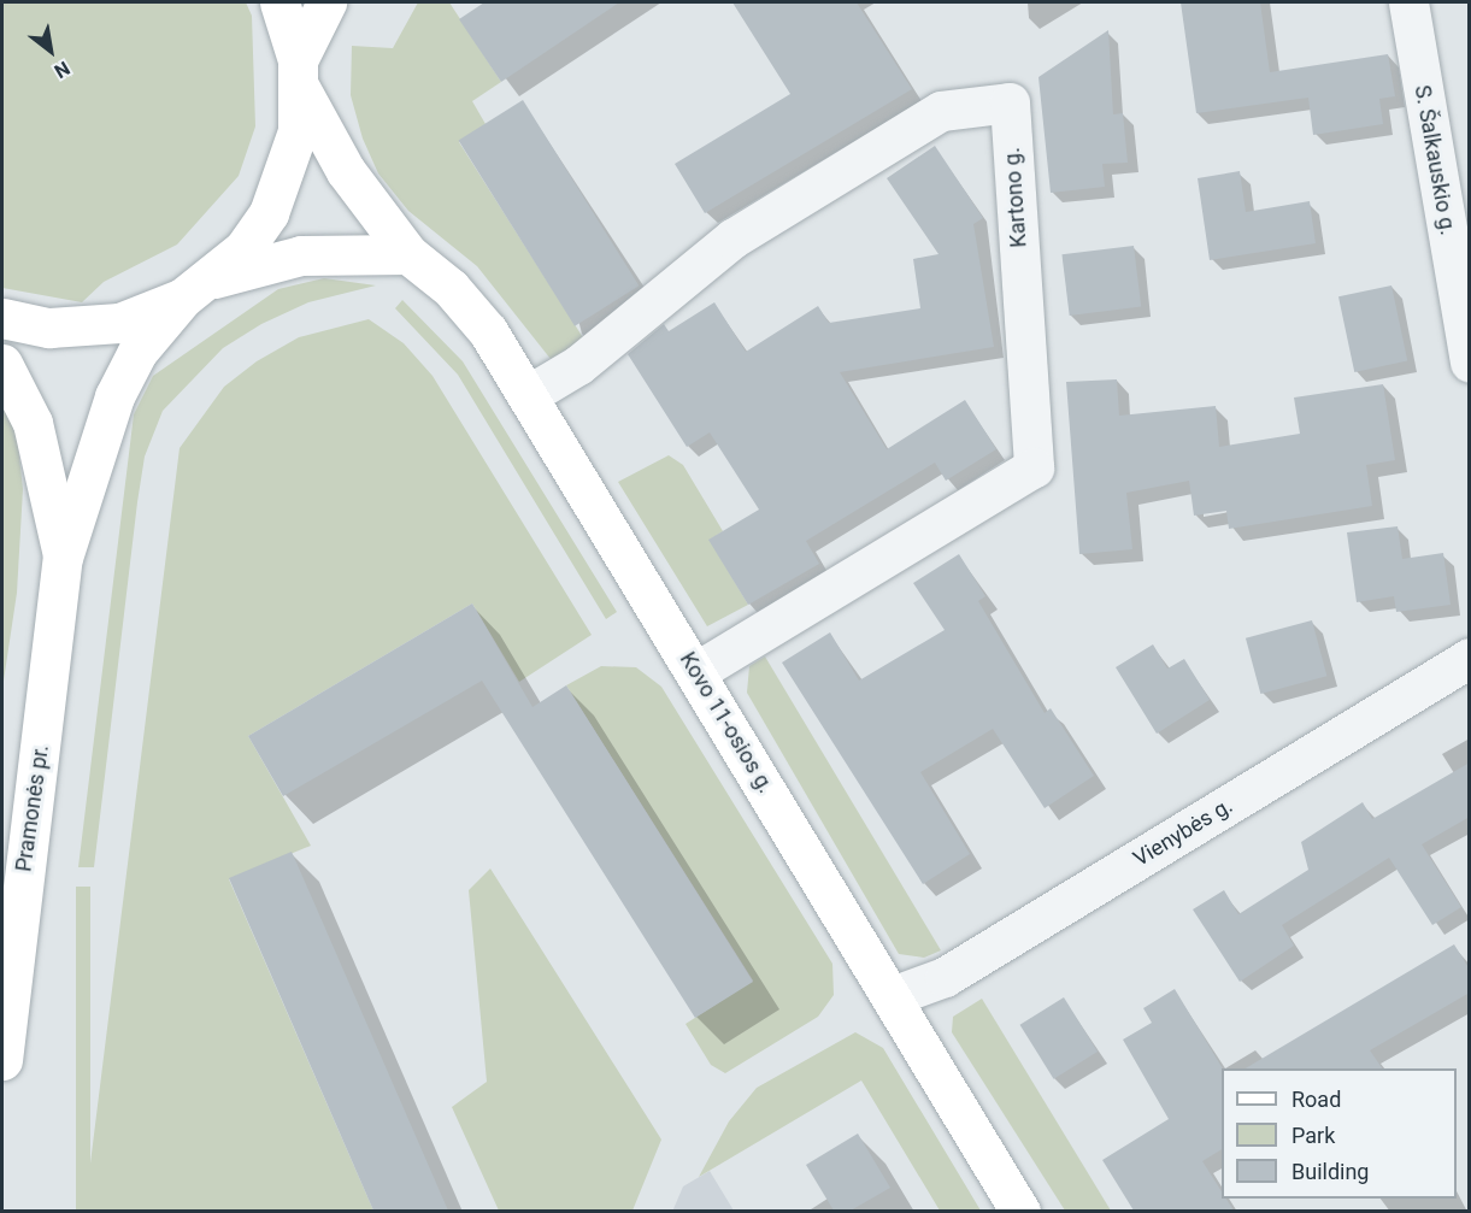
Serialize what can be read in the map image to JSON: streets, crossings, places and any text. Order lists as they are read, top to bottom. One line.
{"streets":{"main road":["Kovo 11-osios g.","Pramonės pr."],"street":["S. Šalkauskio g.","Kartono g.","Vienybės g."]},"crossings":[["Kartono g.","Kovo 11-osios g."],["Kovo 11-osios g.","Pramonės pr."],["Kovo 11-osios g.","Vienybės g."]],"legend":["Road","Park","Building"],"north":"bottom right"}
